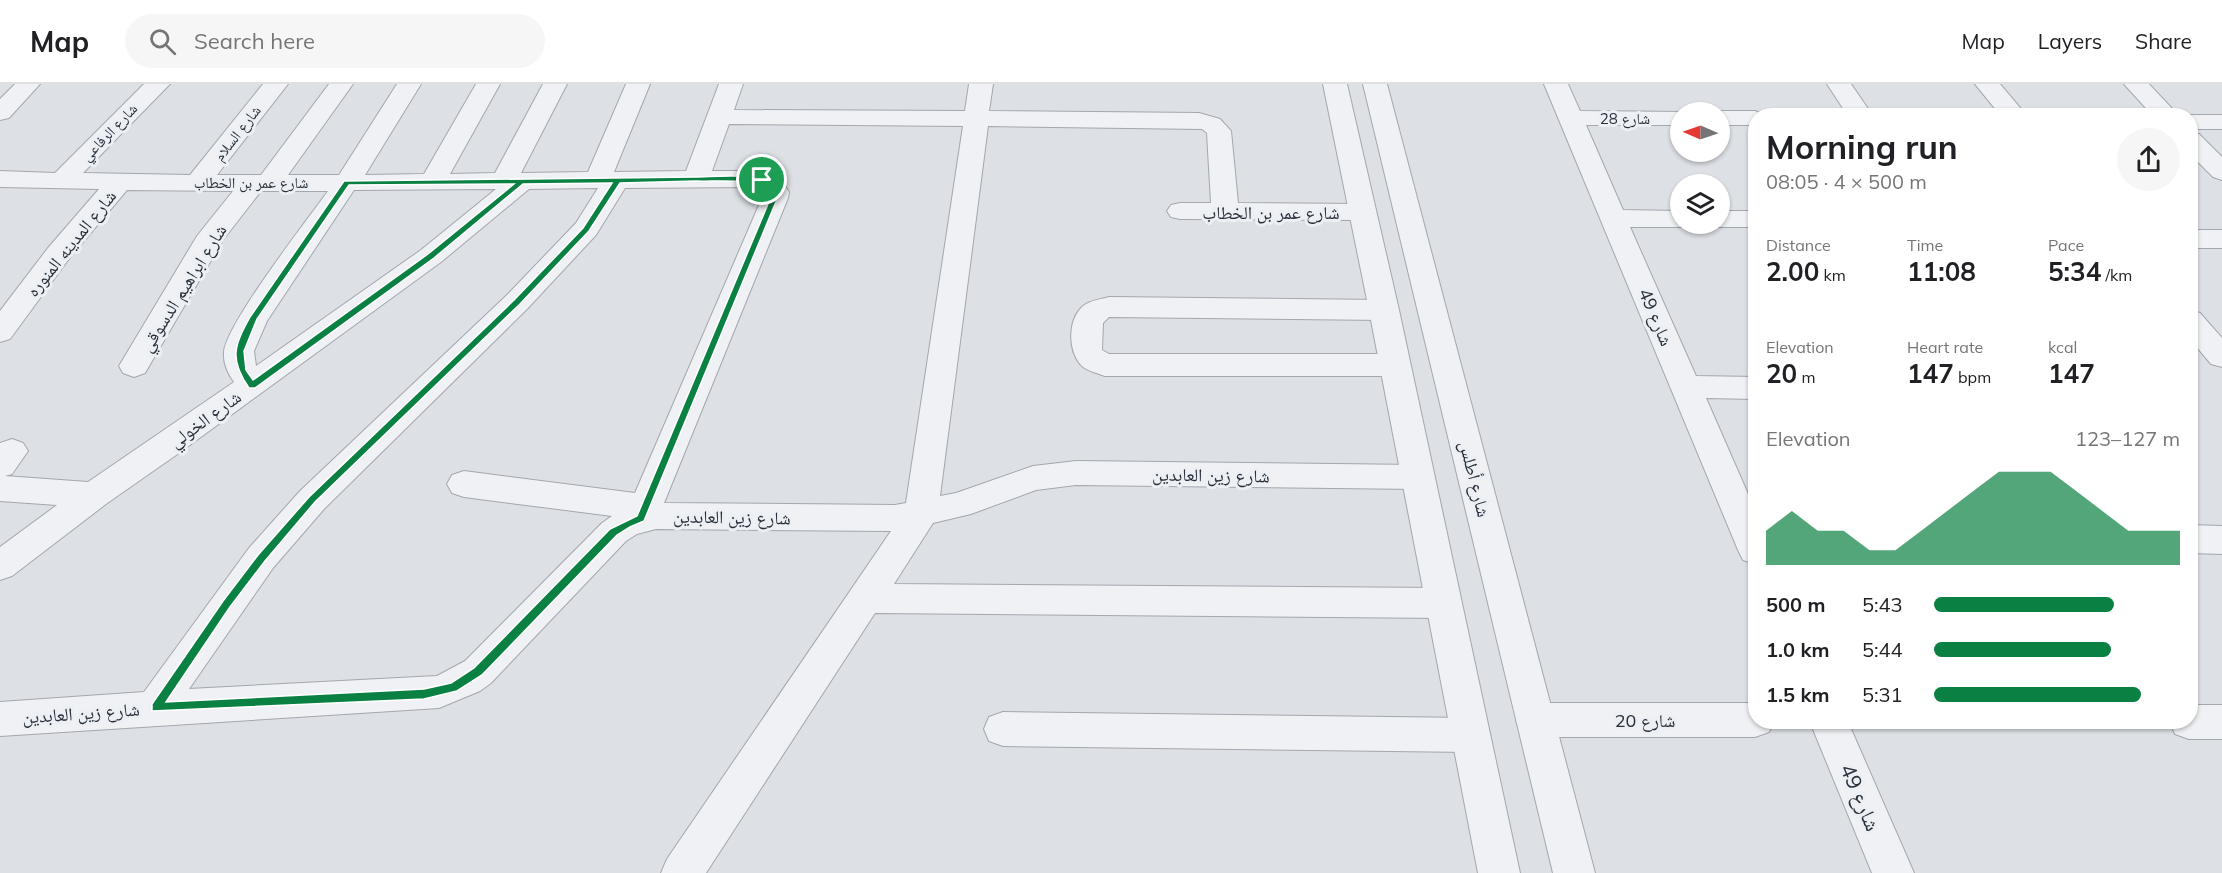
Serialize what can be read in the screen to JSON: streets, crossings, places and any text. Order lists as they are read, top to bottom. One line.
{"streets":{"street":["شارع 28","شارع الرفاعي","شارع السلام","شارع عمر بن الخطاب","شارع المدينه المنوره","شارع ابراهيم الدسوقي","شارع 49","شارع الخولي","شارع زين العابدين","شارع أطلس","شارع 20"]},"crossings":[["شارع 28","شارع 49"],["شارع الرفاعي","شارع عمر بن الخطاب"],["شارع السلام","شارع عمر بن الخطاب"],["شارع عمر بن الخطاب","شارع المدينه المنوره"],["شارع عمر بن الخطاب","شارع ابراهيم الدسوقي"],["شارع عمر بن الخطاب","شارع الخولي"],["شارع عمر بن الخطاب","شارع زين العابدين"],["شارع أطلس","شارع 20"]],"north":"left","page":{"header":"Map","search":"Search here","nav":["Map","Layers","Share"],"heading":["Morning run","08:05 · 4 × 500 m"],"stats":[["Distance","2.00 km"],["Time","11:08"],["Pace","5:34 /km"],["Elevation","20 m"],["Heart rate","147 bpm"],["kcal","147"]],"chart":["Elevation","123–127 m"],"list":[{"name":"500 m","note":"5:43"},{"name":"1.0 km","note":"5:44"},{"name":"1.5 km","note":"5:31"}]}}
